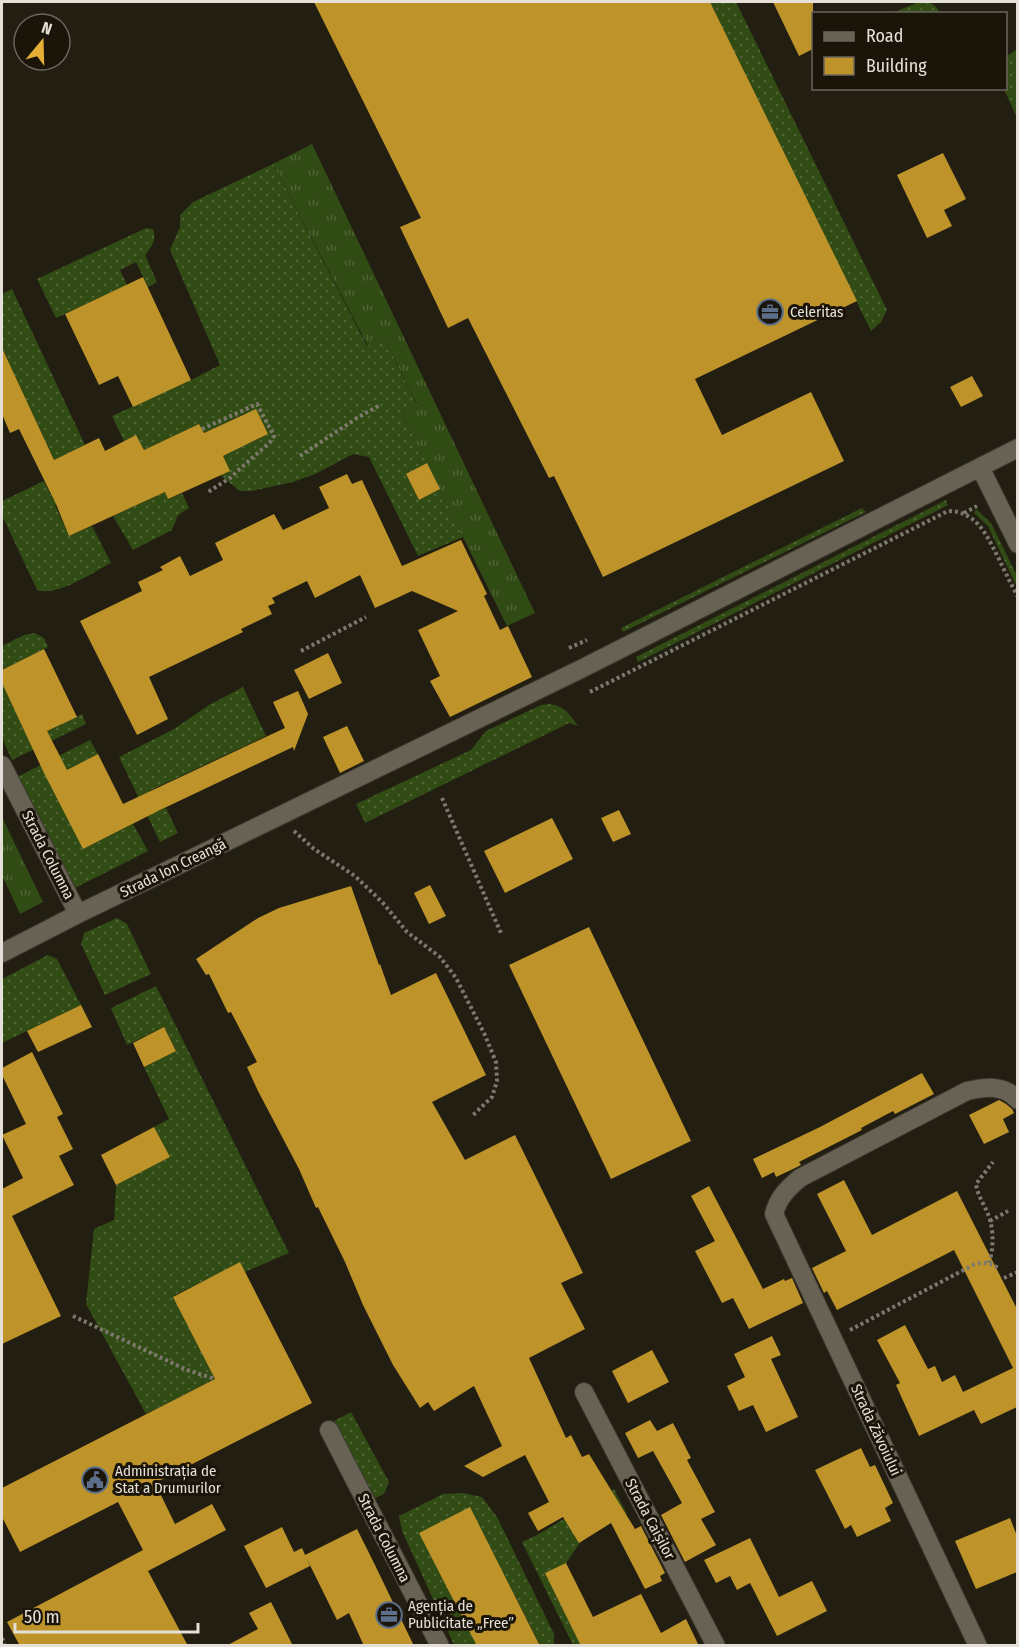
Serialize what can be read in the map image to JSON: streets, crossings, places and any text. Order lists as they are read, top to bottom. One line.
{"streets":{"street":["Strada Columna","Strada Ion Creangă","Strada Zăvoiului","Strada Caișilor"]},"crossings":[["Strada Columna","Strada Ion Creangă"]],"places":{"office":["Celeritas","Agenția de Publicitate „Free”"],"public building":["Administrația de Stat a Drumurilor"]},"legend":["Road","Building"],"scale_bar":"50 m","north":"top"}
